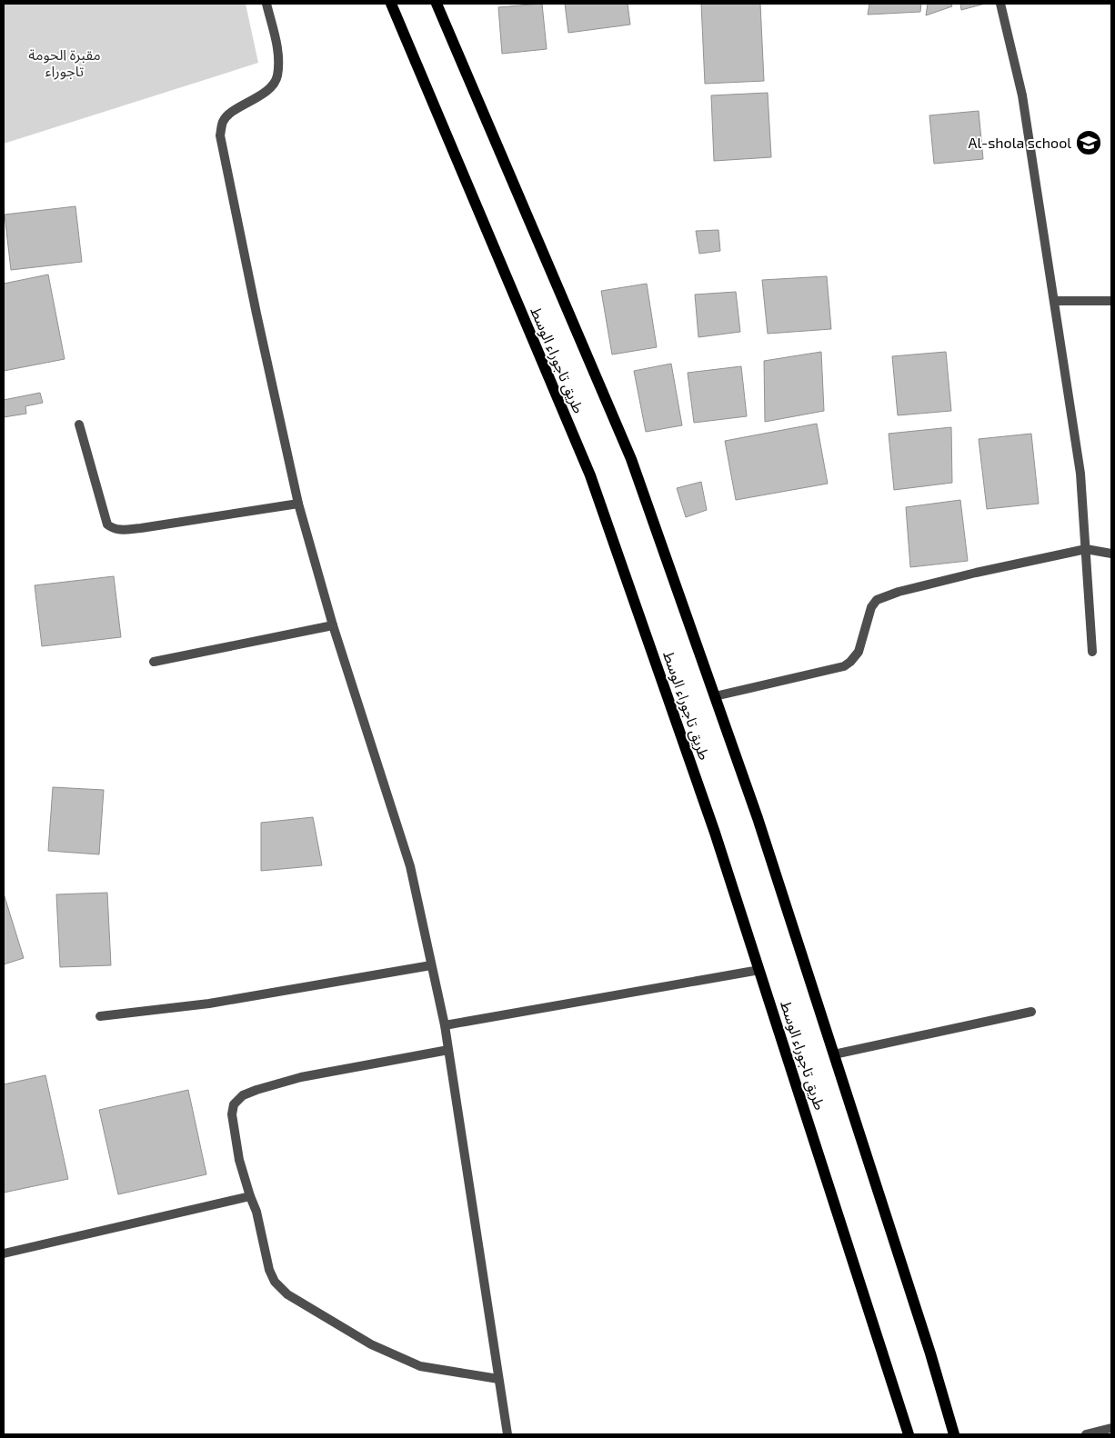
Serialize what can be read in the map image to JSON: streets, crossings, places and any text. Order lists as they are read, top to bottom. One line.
{"streets":{"main road":["طريق تاجوراء الوسط"]},"parks":["مقبرة الحومة تاجوراء"],"places":{"school or university":["Al-shola school"]}}
